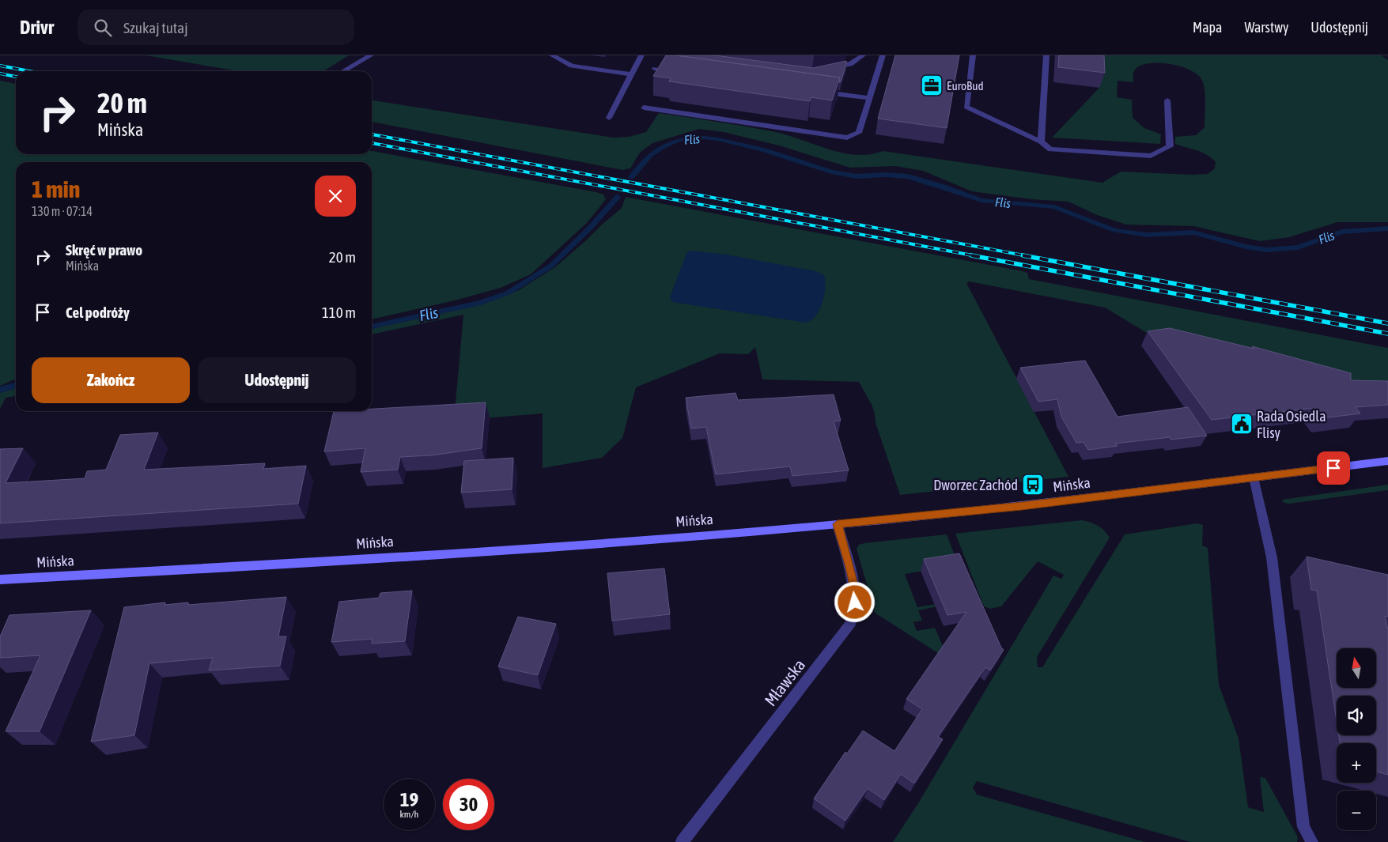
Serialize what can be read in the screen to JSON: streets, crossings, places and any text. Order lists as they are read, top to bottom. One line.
{"streets":{"street":["Mińska","Mławska"]},"crossings":[["Mińska","Mławska"]],"water":["Flis"],"places":{"office":["EuroBud"],"public building":["Rada Osiedla Flisy"],"bus stop":["Dworzec Zachód"]},"north":"top","page":{"header":"Drivr","search":"Szukaj tutaj","nav":["Mapa","Warstwy","Udostępnij"],"turn":["20 m","Mińska"],"heading":["1 min","130 m · 07:14"],"list":[{"name":"Skręć w prawo","note":"Mińska","value":"20 m"},{"name":"Cel podróży","value":"110 m"}],"buttons":["Zakończ","Udostępnij"],"map_buttons":["+","−"],"speed":"19 km/h","limit":"30"}}
